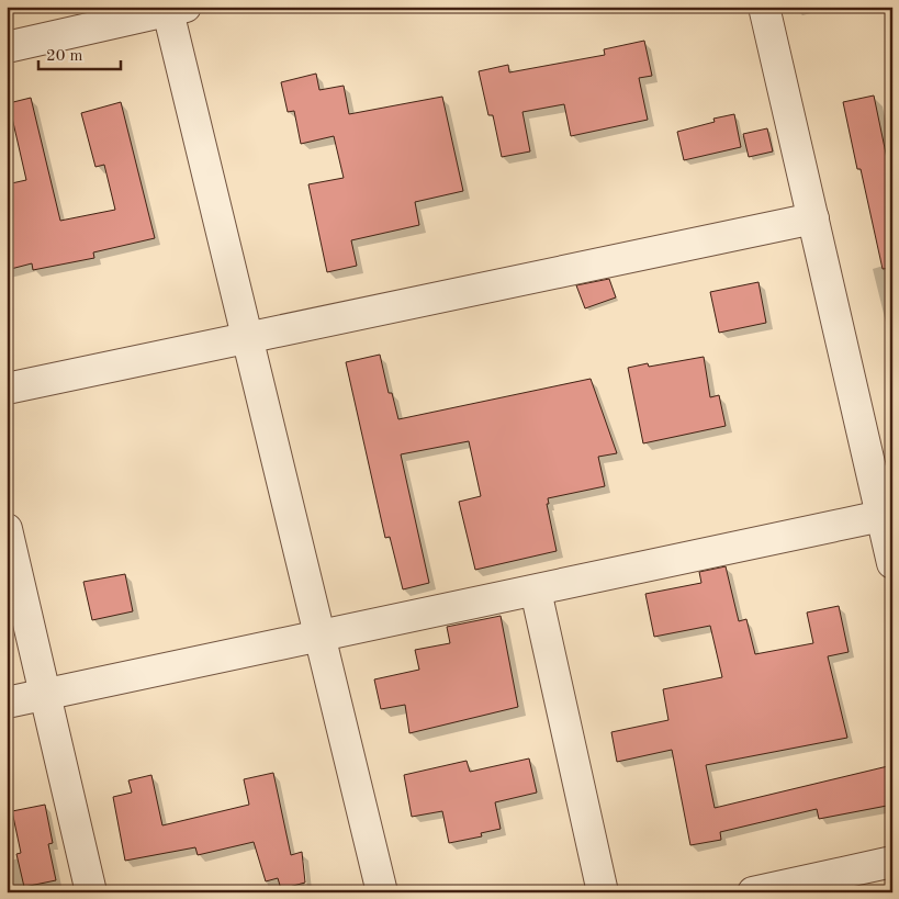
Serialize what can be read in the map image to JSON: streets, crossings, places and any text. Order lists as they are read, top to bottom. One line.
{"scale_bar":"20 m"}
